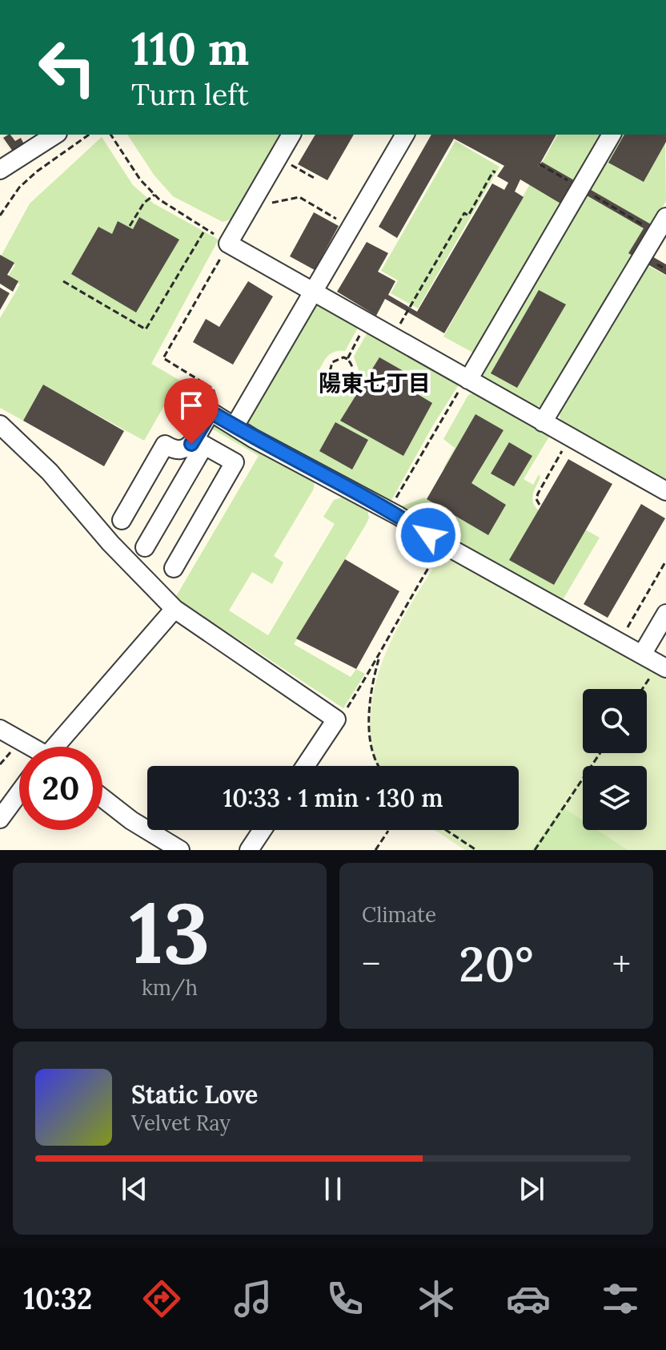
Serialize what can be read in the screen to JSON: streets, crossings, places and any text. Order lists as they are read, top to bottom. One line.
{"districts":["陽東七丁目"],"page":{"turn":["110 m","Turn left"],"limit":"20","trip":"10:33 · 1 min · 130 m","tile":[["13","km/h"],"Climate"],"heat":["−","20°","+"],"song":["Static Love","Velvet Ray"],"tabs":"10:32"}}
